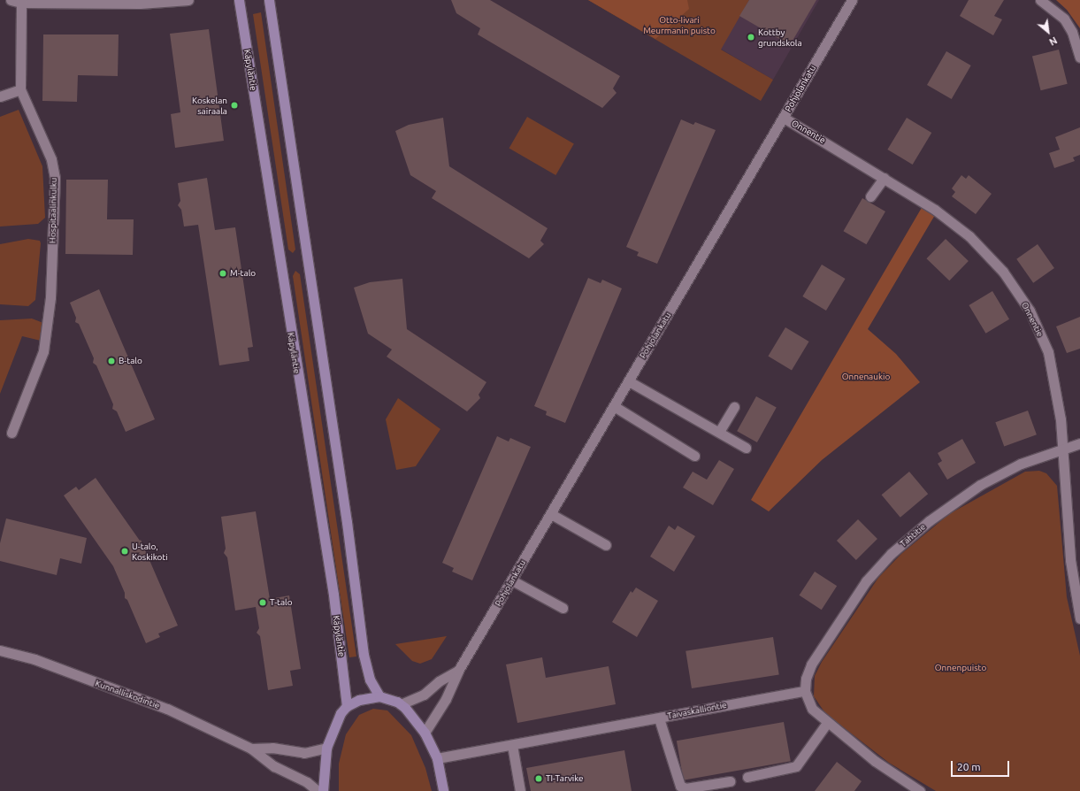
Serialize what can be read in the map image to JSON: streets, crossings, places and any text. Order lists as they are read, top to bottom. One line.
{"streets":{"main road":["Käpyläntie"],"street":["Pohjolankatu","Onnentie","Hospitaalinkulku","Tähtitie","Kunnalliskodintie","Taivaskalliontie"]},"crossings":[["Pohjolankatu","Onnentie"],["Onnentie","Tähtitie"],["Tähtitie","Taivaskalliontie"]],"parks":["Otto-Iivari Meurmanin puisto","Onnenaukio","Onnenpuisto"],"places":["Kottby grundskola","Koskelan sairaala","M-talo","B-talo","U-talo, Koskikoti","T-talo","TI-Tarvike"],"scale_bar":"20 m","north":"bottom right"}
